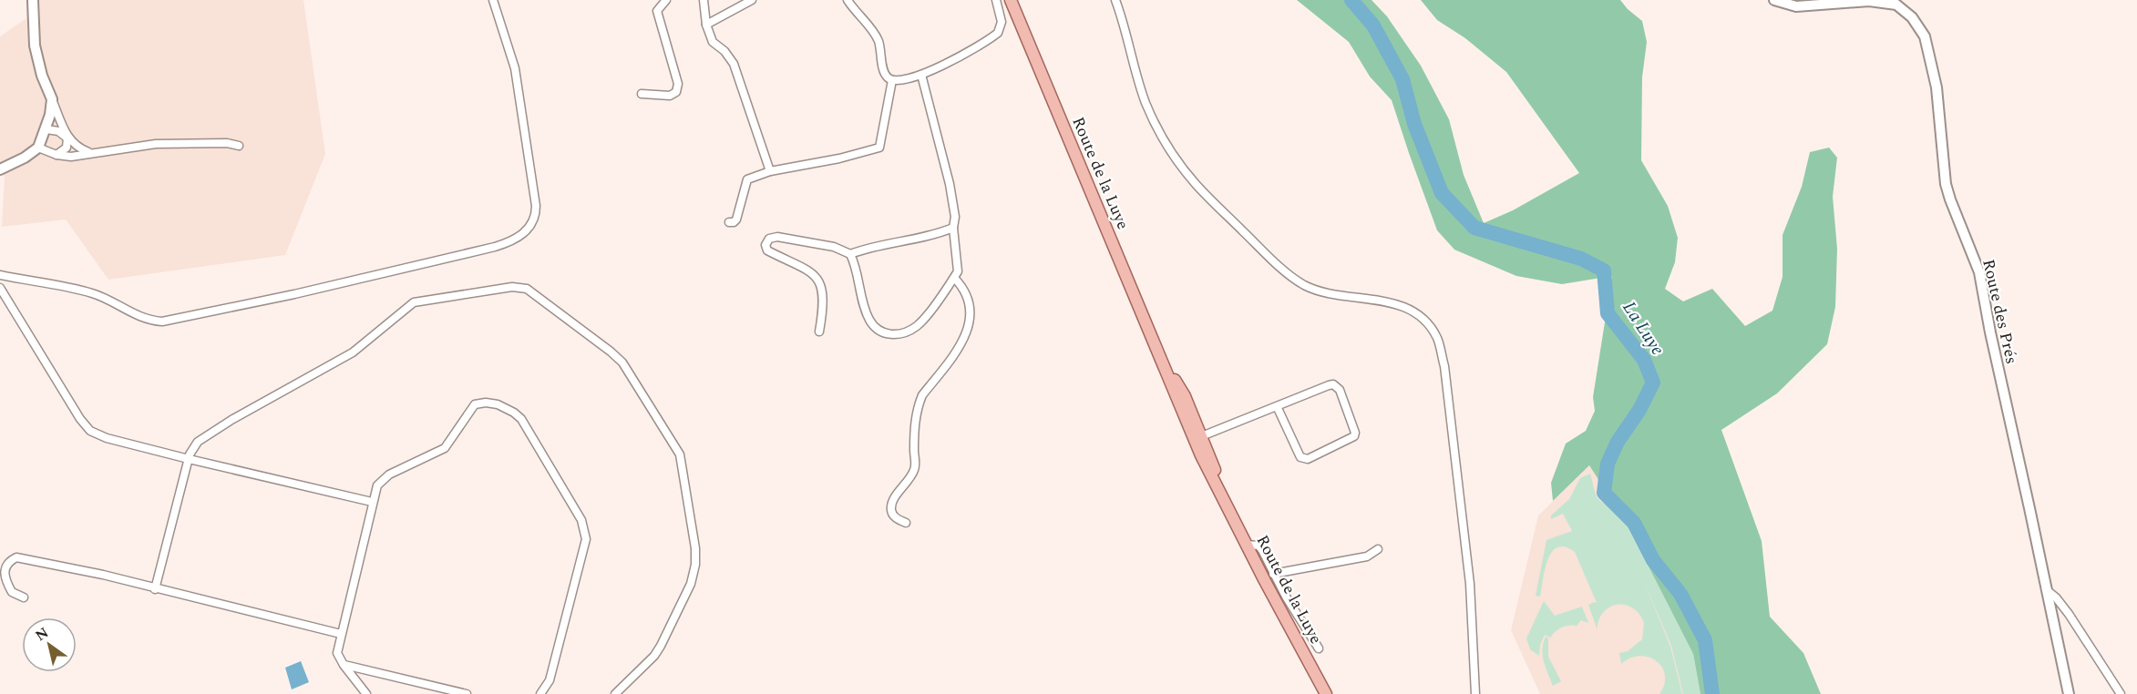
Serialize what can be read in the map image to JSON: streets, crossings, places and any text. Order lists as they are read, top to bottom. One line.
{"streets":{"main road":["Route de la Luye"],"street":["Route des Prés"]},"water":["La Luye"],"north":"top left"}
